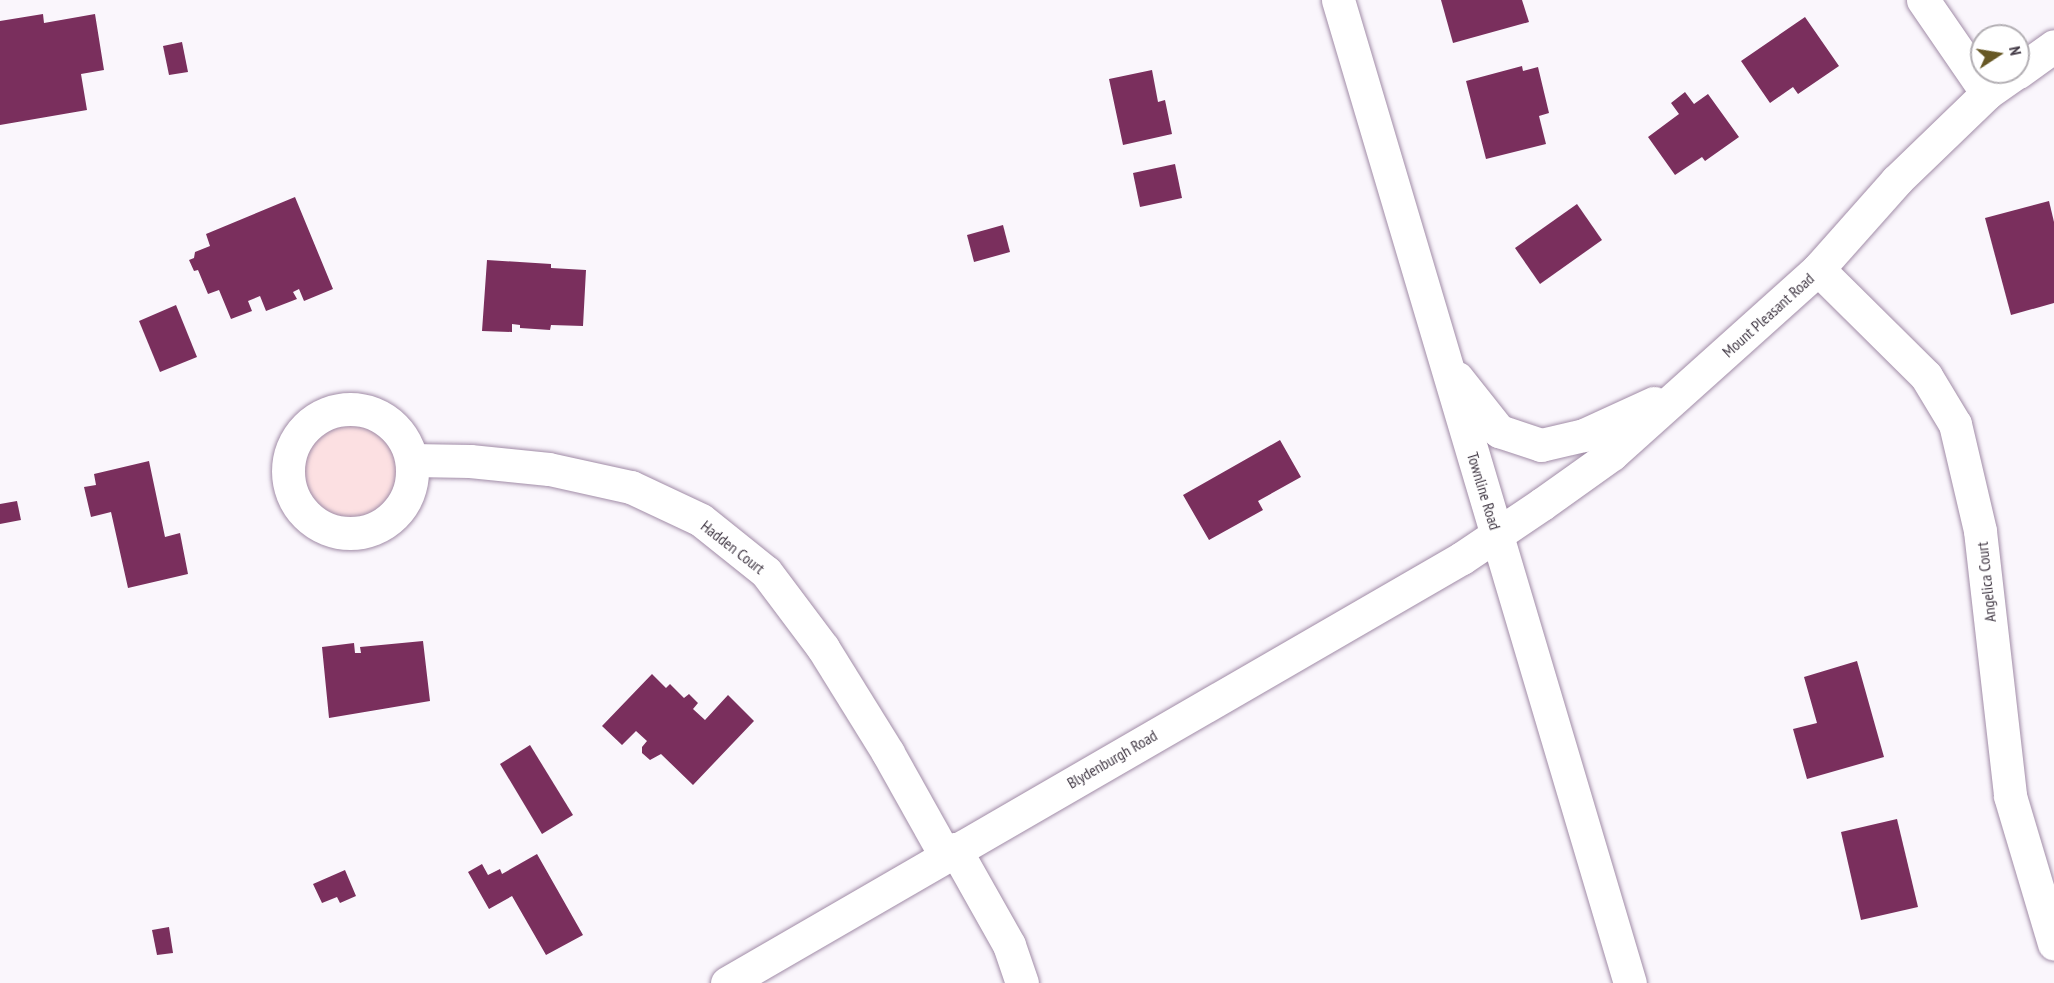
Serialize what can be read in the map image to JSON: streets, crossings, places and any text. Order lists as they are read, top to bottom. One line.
{"streets":{"street":["Mount Pleasant Road","Townline Road","Hadden Court","Angelica Court","Blydenburgh Road"]},"crossings":[["Mount Pleasant Road","Townline Road"],["Mount Pleasant Road","Angelica Court"],["Mount Pleasant Road","Blydenburgh Road"],["Townline Road","Blydenburgh Road"],["Hadden Court","Blydenburgh Road"]],"north":"right"}
